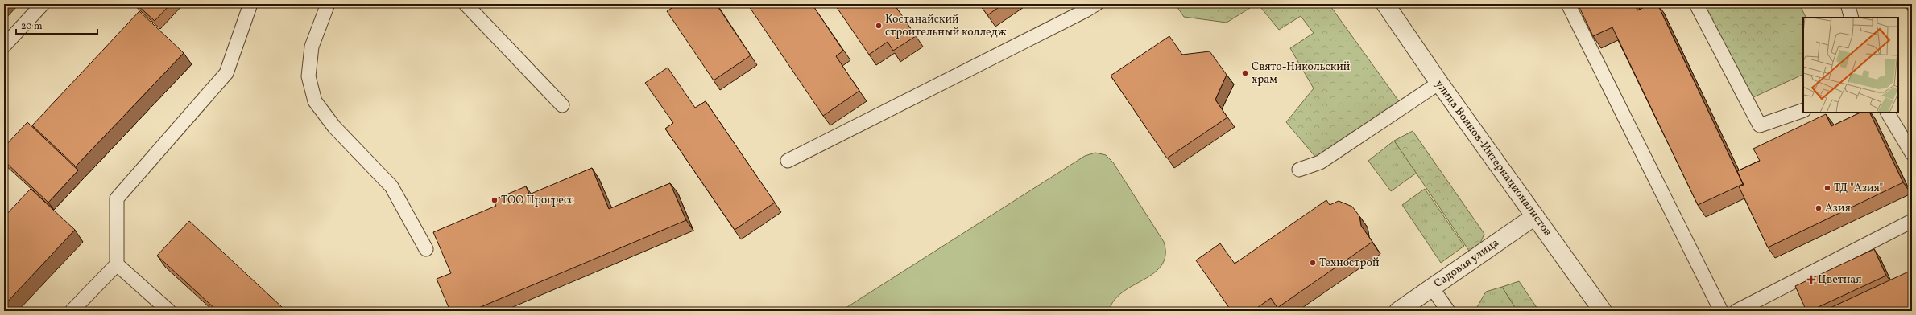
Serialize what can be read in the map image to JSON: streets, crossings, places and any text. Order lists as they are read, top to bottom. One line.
{"streets":{"street":["улица Воинов-Интернационалистов","Садовая улица"]},"crossings":[["улица Воинов-Интернационалистов","Садовая улица"]],"places":{"other":["Костанайский строительный колледж","Свято-Никольский храм","ТД \"Азия\"","ТОО Прогресс","Азия","Технострой"],"health":["Цветная"]},"scale_bar":"20 m"}
